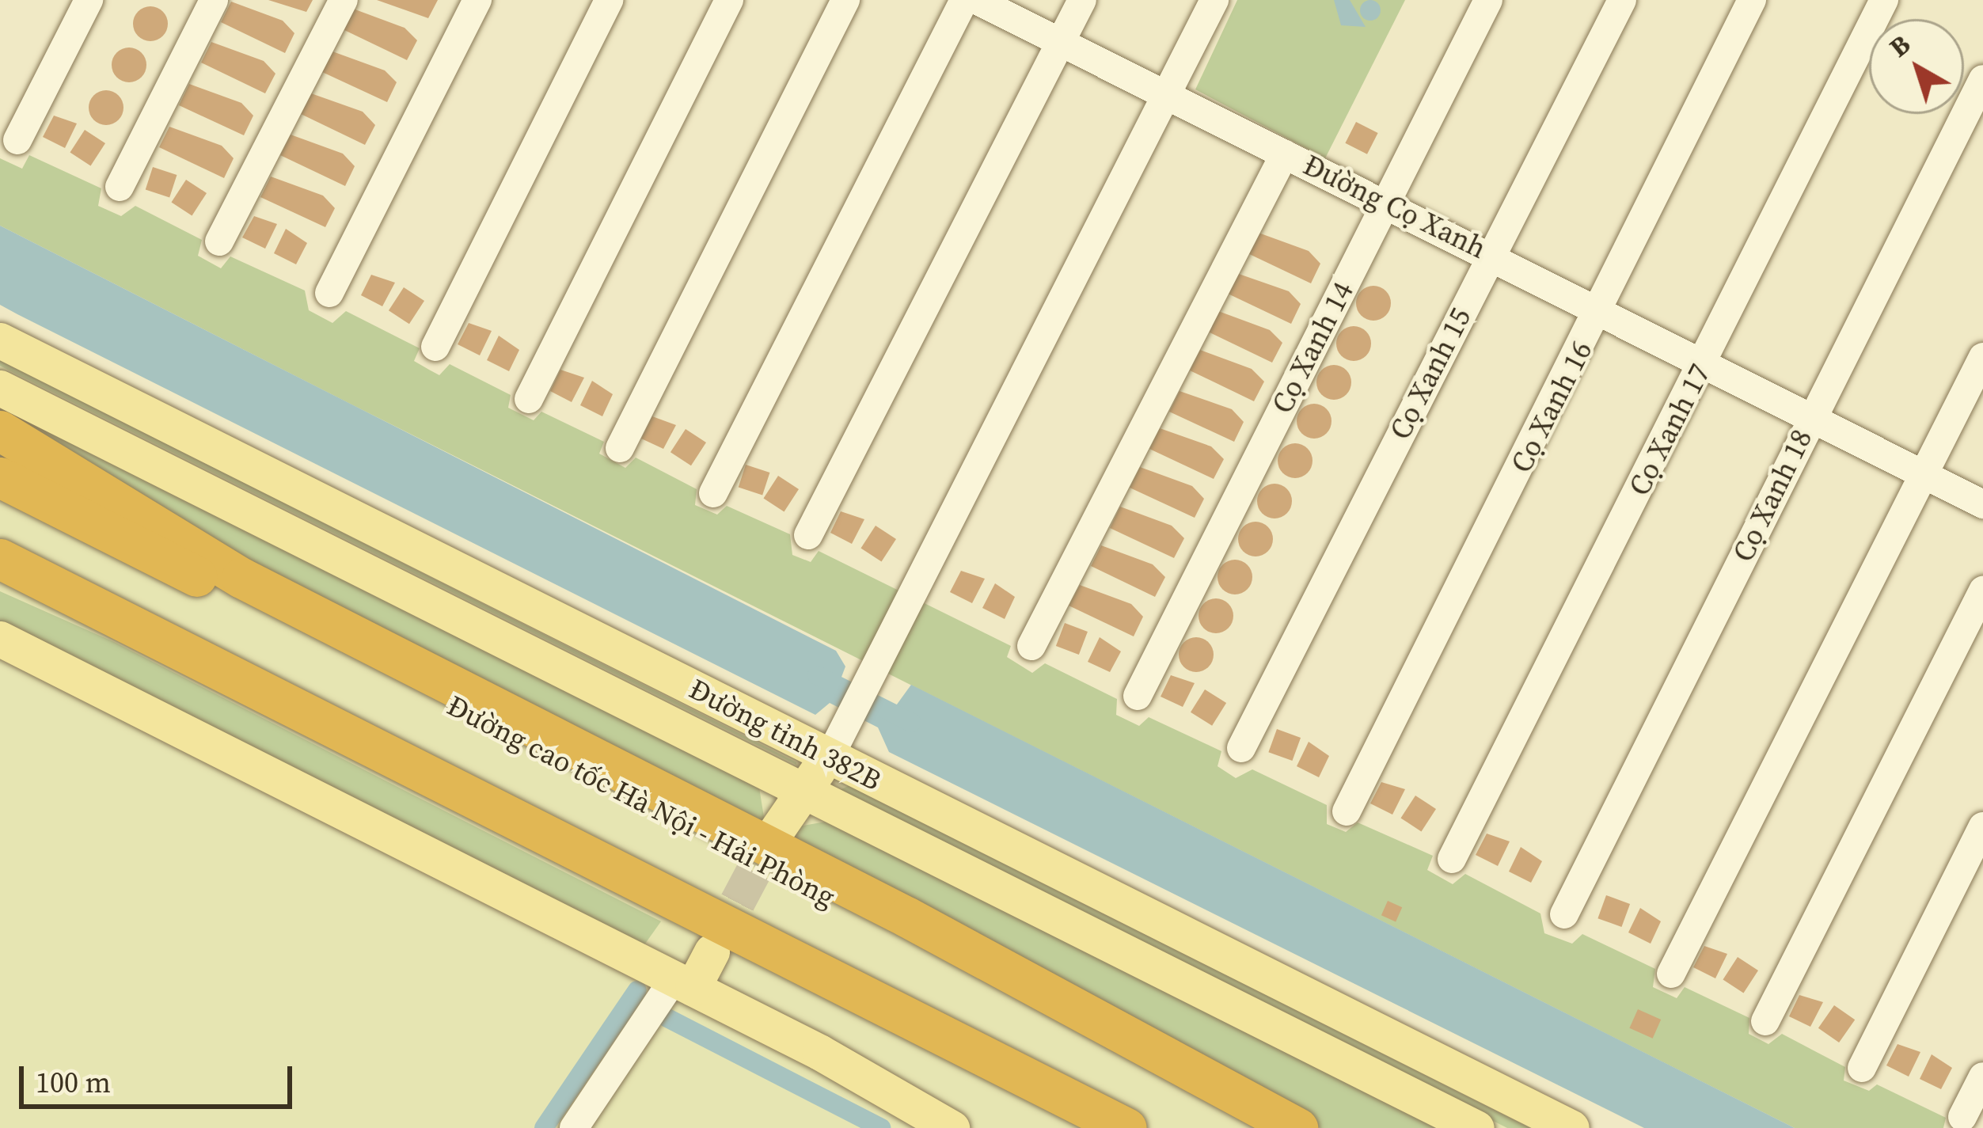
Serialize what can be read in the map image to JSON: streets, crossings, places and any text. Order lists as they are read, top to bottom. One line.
{"streets":{"highway":["Đường cao tốc Hà Nội - Hải Phòng"],"main road":["Đường tỉnh 382B"],"street":["Đường Cọ Xanh","Cọ Xanh 14","Cọ Xanh 15","Cọ Xanh 16","Cọ Xanh 17","Cọ Xanh 18"]},"crossings":[["Đường Cọ Xanh","Cọ Xanh 14"],["Đường Cọ Xanh","Cọ Xanh 15"],["Đường Cọ Xanh","Cọ Xanh 16"],["Đường Cọ Xanh","Cọ Xanh 17"],["Đường Cọ Xanh","Cọ Xanh 18"]],"scale_bar":"100 m","north":"top left"}
